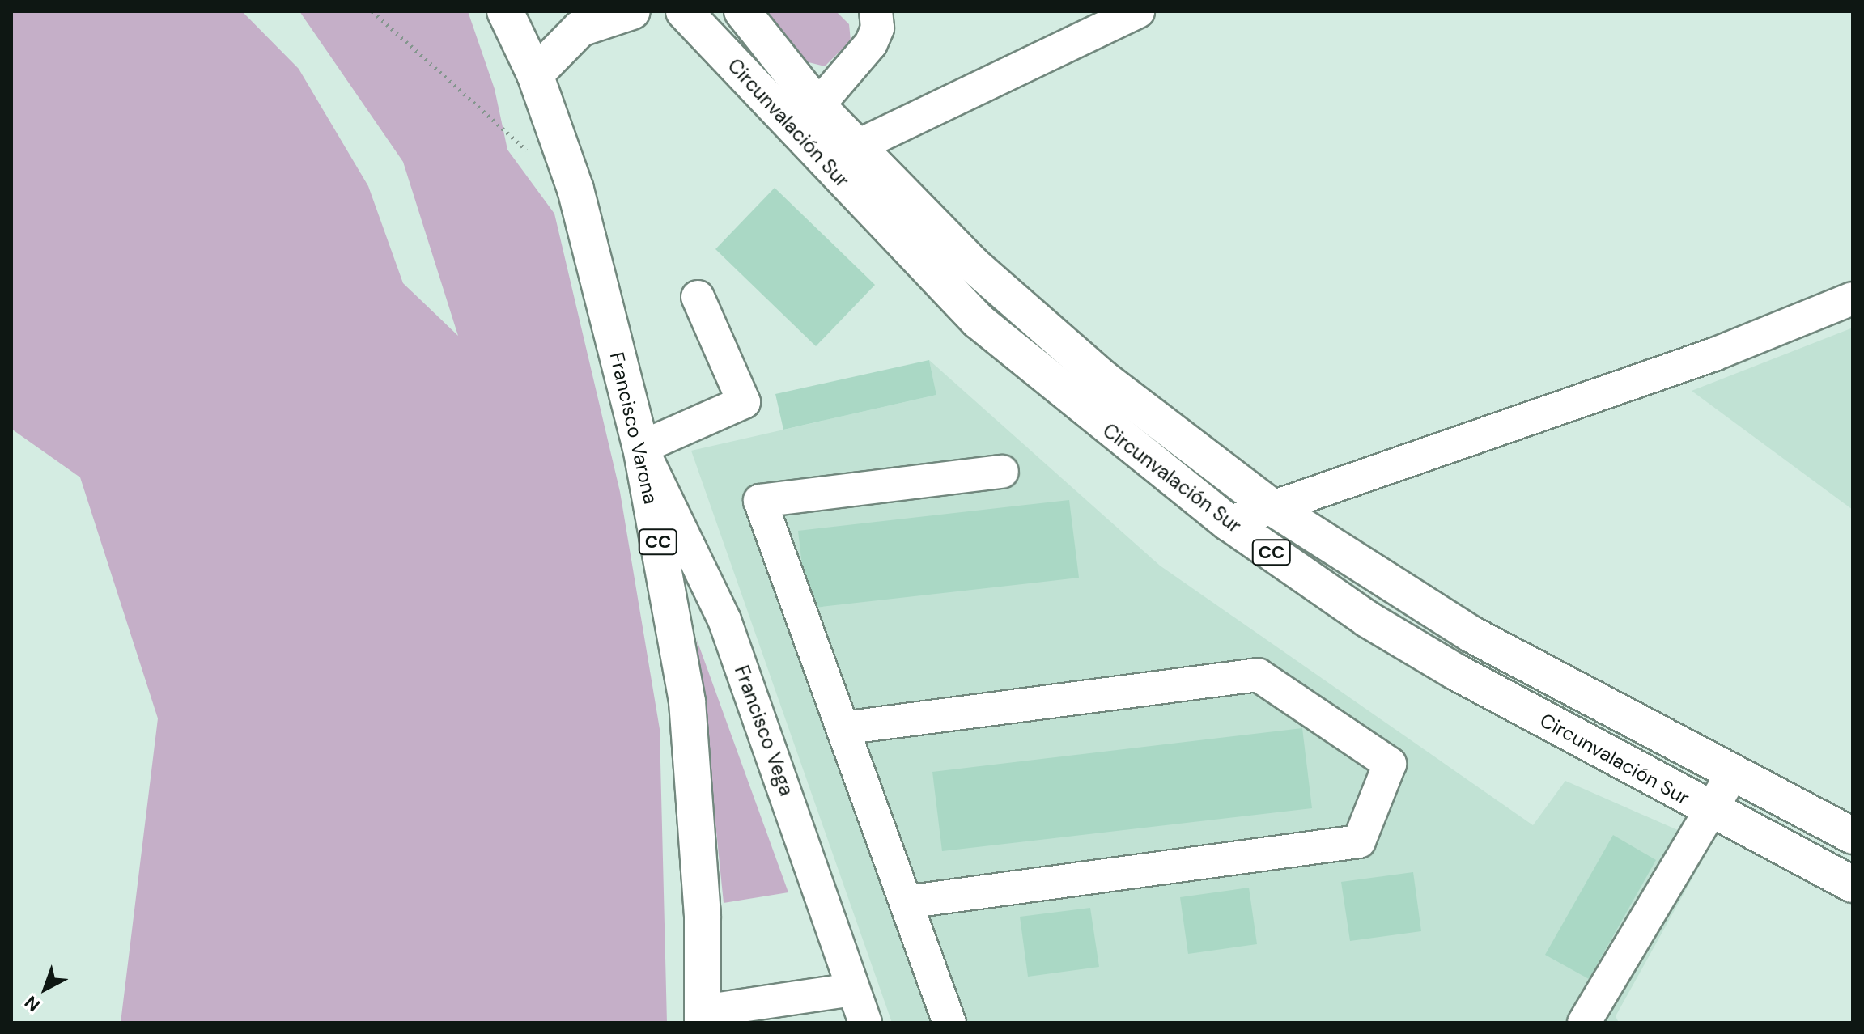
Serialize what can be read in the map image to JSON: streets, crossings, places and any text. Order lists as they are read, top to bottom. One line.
{"streets":{"main road":["Circunvalación Sur","Francisco Varona","CC"],"street":["Francisco Vega"]},"crossings":[["Francisco Varona","CC"],["Francisco Varona","Francisco Vega"]],"north":"bottom left"}
